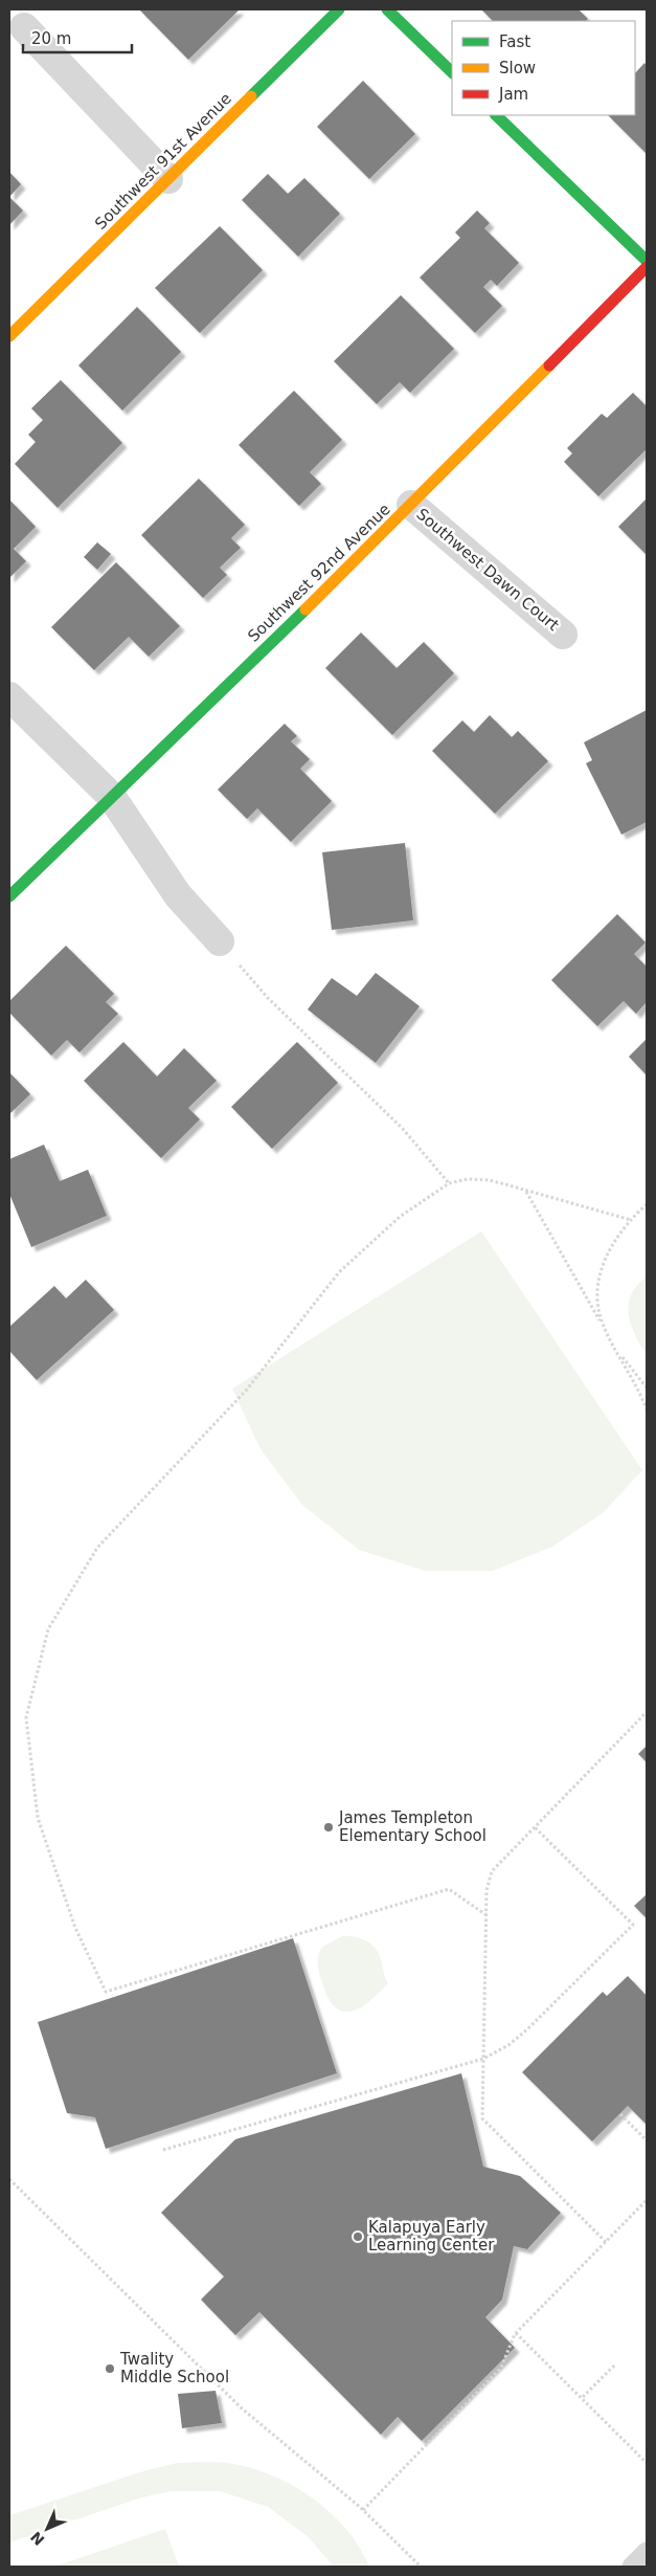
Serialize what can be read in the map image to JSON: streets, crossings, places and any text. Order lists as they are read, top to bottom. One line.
{"streets":{"street":["Southwest 91st Avenue","Southwest Dawn Court","Southwest 92nd Avenue"]},"crossings":[["Southwest Dawn Court","Southwest 92nd Avenue"]],"places":["James Templeton Elementary School","Kalapuya Early Learning Center","Twality Middle School"],"legend":["Fast","Slow","Jam"],"scale_bar":"20 m","north":"bottom left"}
